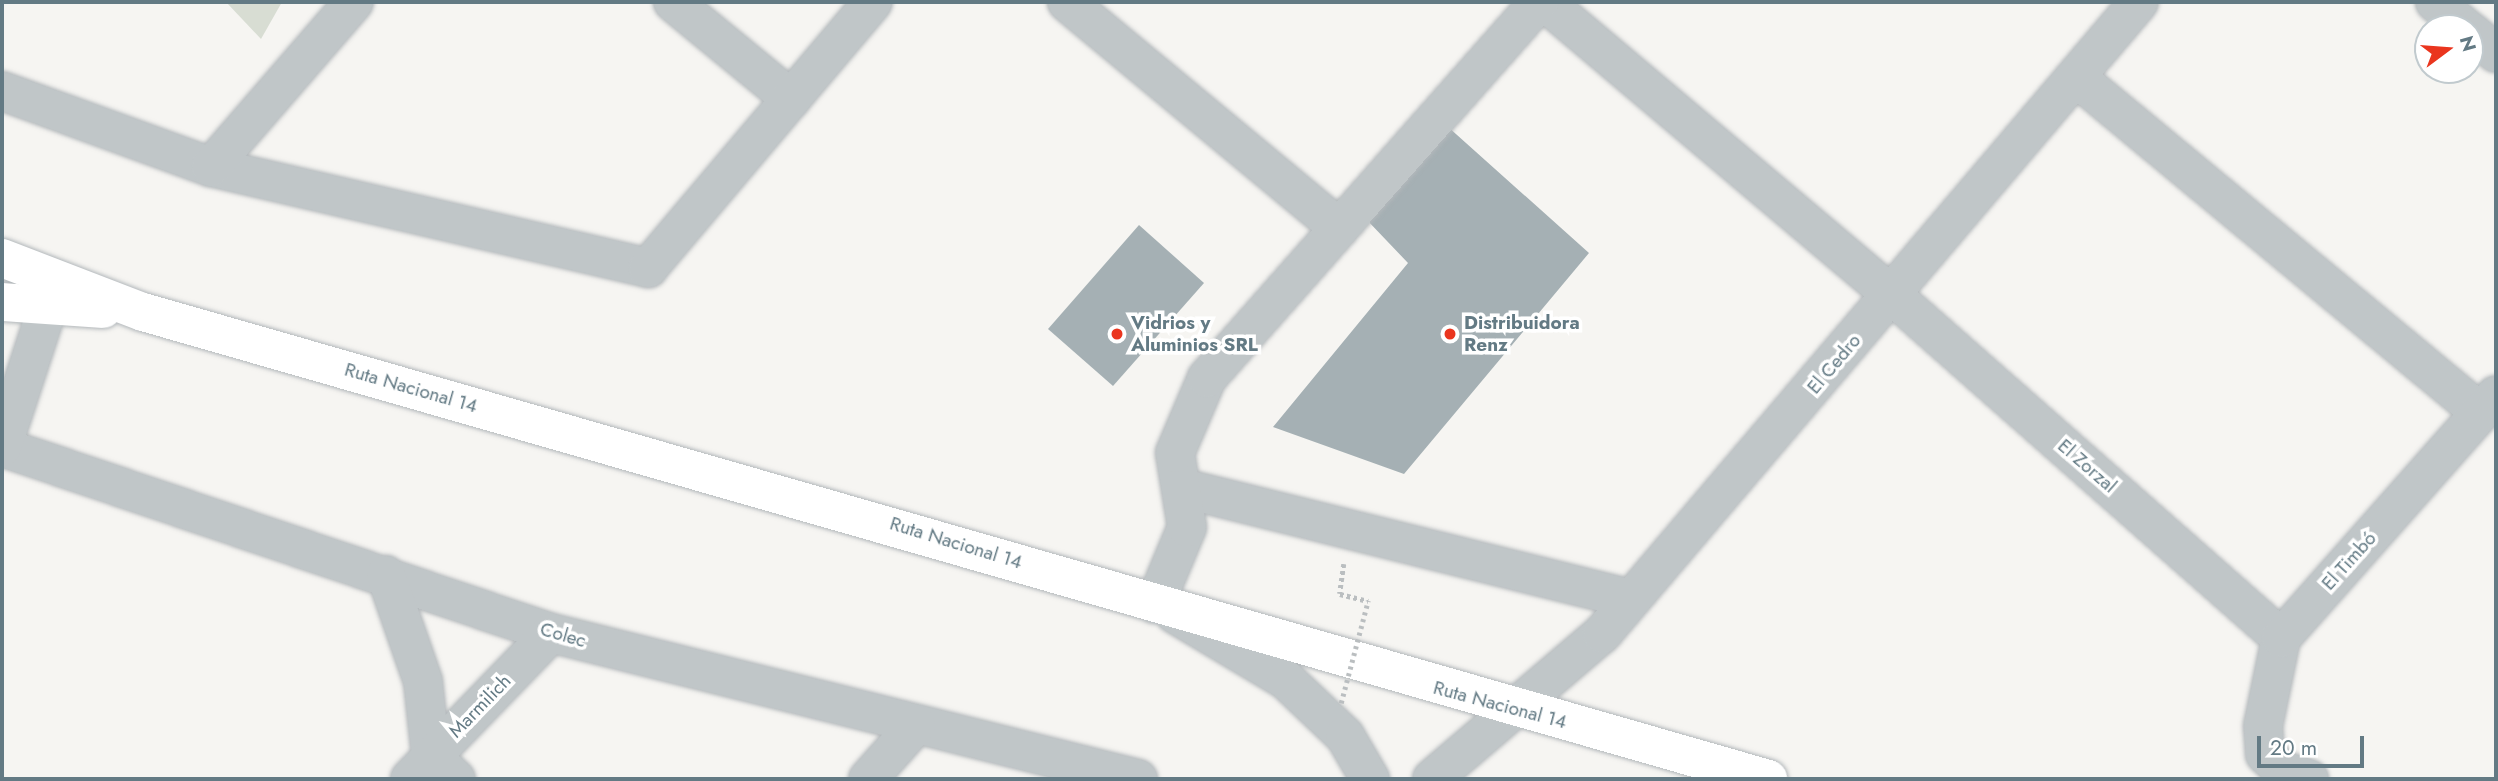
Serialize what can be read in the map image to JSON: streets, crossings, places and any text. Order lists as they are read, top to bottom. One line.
{"streets":{"highway":["Ruta Nacional 14"],"street":["El Cedro","El Zorzal","El Timbó","Colec","Marmilich"]},"crossings":[["El Cedro","Ruta Nacional 14"],["El Cedro","El Zorzal"],["El Zorzal","El Timbó"],["Colec","Marmilich"]],"places":["Vidrios y Aluminios SRL","Distribuidora Renz"],"scale_bar":"20 m","north":"right"}
